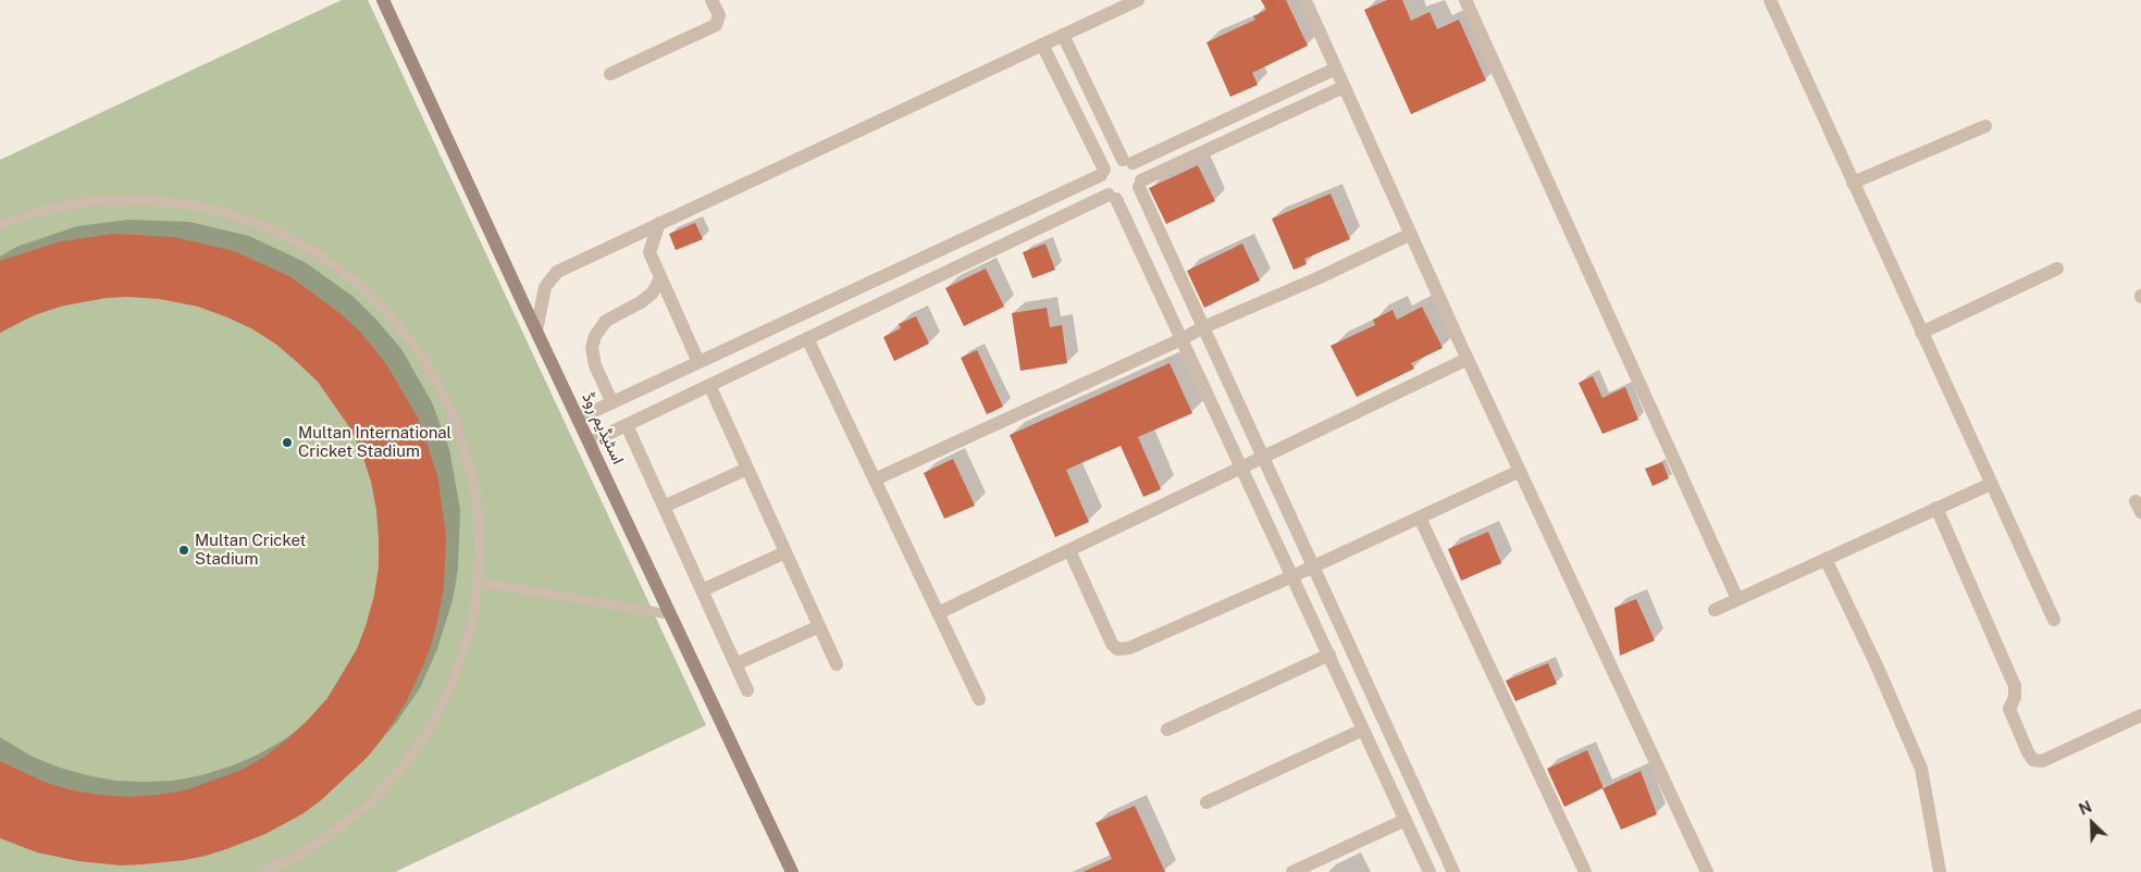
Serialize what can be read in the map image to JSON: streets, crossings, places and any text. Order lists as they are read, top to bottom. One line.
{"streets":{"main road":["اسٹیڈیم روڈ"]},"places":["Multan International Cricket Stadium","Multan Cricket Stadium"],"north":"top left"}
